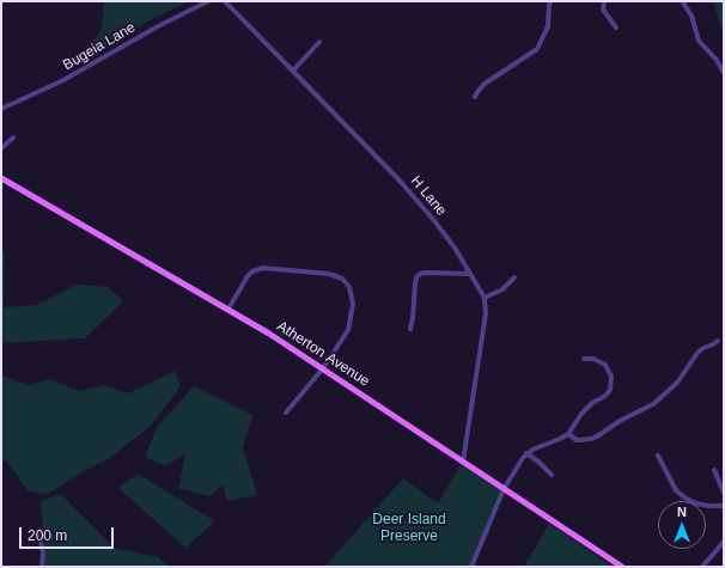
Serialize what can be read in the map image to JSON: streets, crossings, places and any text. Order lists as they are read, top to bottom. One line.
{"streets":{"main road":["Atherton Avenue"],"street":["Bugeia Lane","H Lane"]},"parks":["Deer Island Preserve"],"scale_bar":"200 m","north":"top"}
